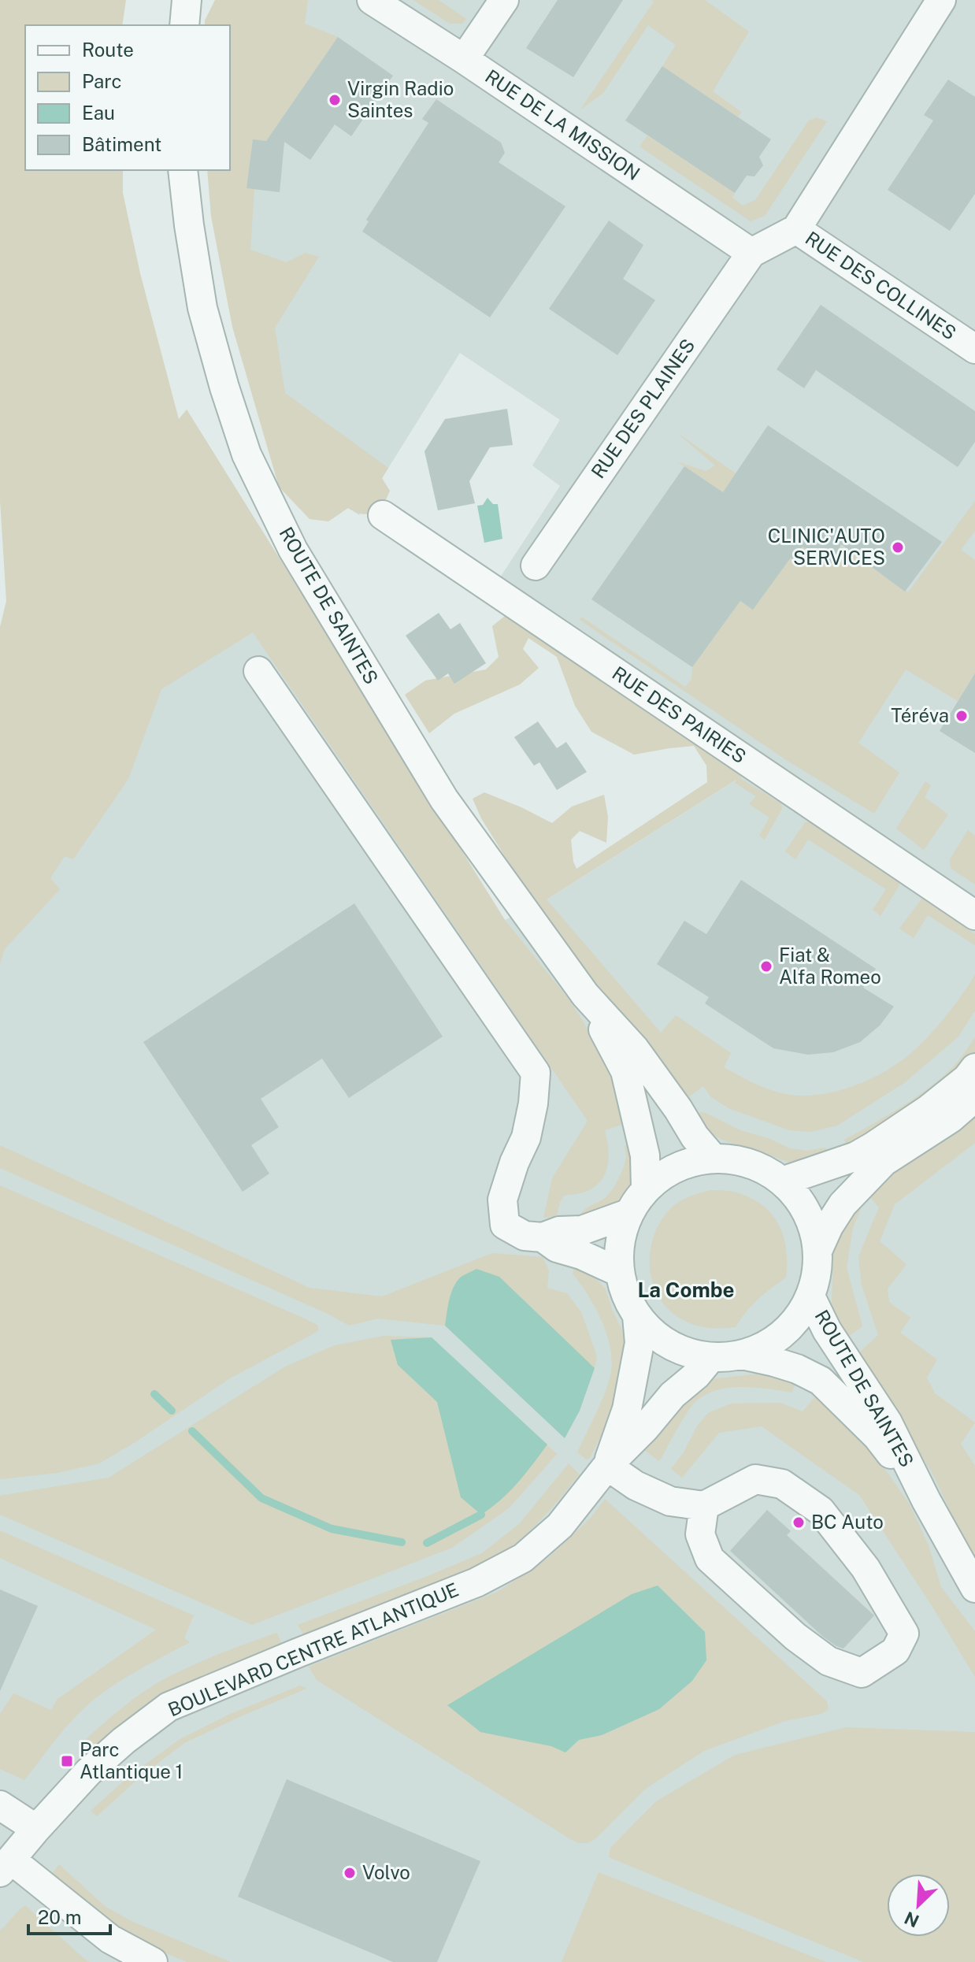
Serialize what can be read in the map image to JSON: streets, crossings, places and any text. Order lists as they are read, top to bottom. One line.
{"streets":{"street":["RUE DE LA MISSION","RUE DES COLLINES","RUE DES PLAINES","ROUTE DE SAINTES","RUE DES PAIRIES","BOULEVARD CENTRE ATLANTIQUE"]},"crossings":[["RUE DE LA MISSION","RUE DES COLLINES"],["RUE DE LA MISSION","RUE DES PLAINES"],["RUE DES COLLINES","RUE DES PLAINES"],["ROUTE DE SAINTES","BOULEVARD CENTRE ATLANTIQUE"]],"districts":["La Combe"],"places":{"other":["Virgin Radio Saintes","CLINIC'AUTO SERVICES","Téréva","Fiat & Alfa Romeo","BC Auto","Volvo"],"transit":["Parc Atlantique 1"]},"legend":["Route","Parc","Eau","Bâtiment"],"scale_bar":"20 m","north":"bottom left"}
